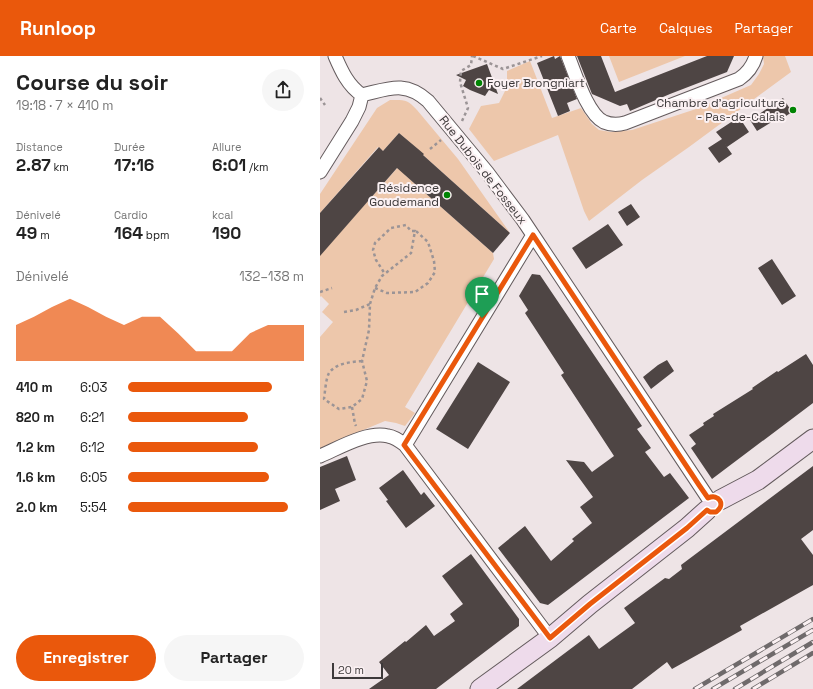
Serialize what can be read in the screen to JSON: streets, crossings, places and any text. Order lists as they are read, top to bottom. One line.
{"streets":{"street":["Rue Dubois de Fosseux"]},"places":["Foyer Brongniart","Chambre d'agriculture - Pas-de-Calais","Résidence Goudemand"],"scale_bar":"20 m","page":{"header":"Runloop","nav":["Carte","Calques","Partager"],"heading":["Course du soir","19:18 · 7 × 410 m"],"stats":[["Distance","2.87 km"],["Durée","17:16"],["Allure","6:01 /km"],["Dénivelé","49 m"],["Cardio","164 bpm"],["kcal","190"]],"chart":["Dénivelé","132–138 m"],"list":[{"name":"410 m","note":"6:03"},{"name":"820 m","note":"6:21"},{"name":"1.2 km","note":"6:12"},{"name":"1.6 km","note":"6:05"},{"name":"2.0 km","note":"5:54"}],"buttons":["Enregistrer","Partager"],"scale":"20 m"}}
